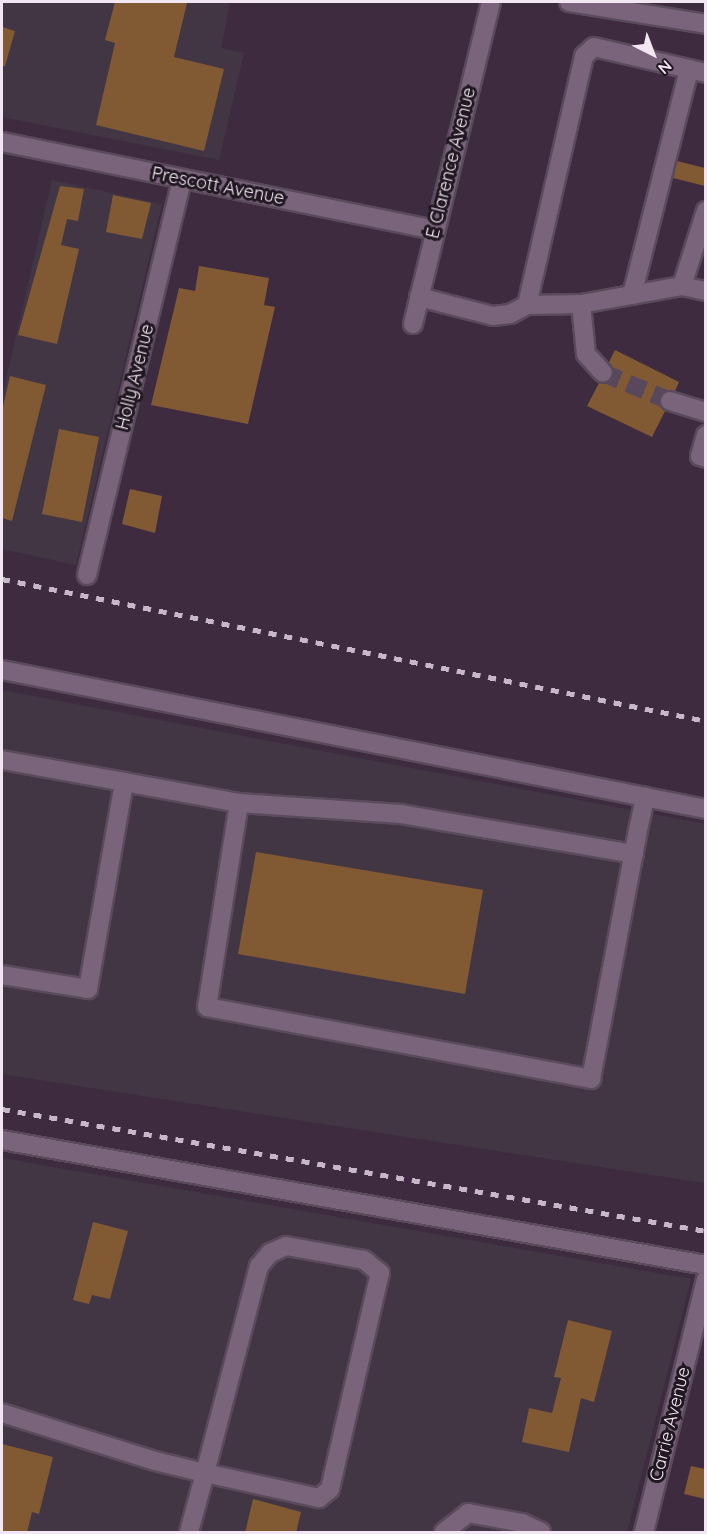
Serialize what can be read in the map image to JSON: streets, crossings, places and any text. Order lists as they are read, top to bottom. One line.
{"streets":{"street":["E Clarence Avenue","Prescott Avenue","Holly Avenue","Carrie Avenue"]},"crossings":[["E Clarence Avenue","Prescott Avenue"],["Prescott Avenue","Holly Avenue"]],"north":"bottom right"}
